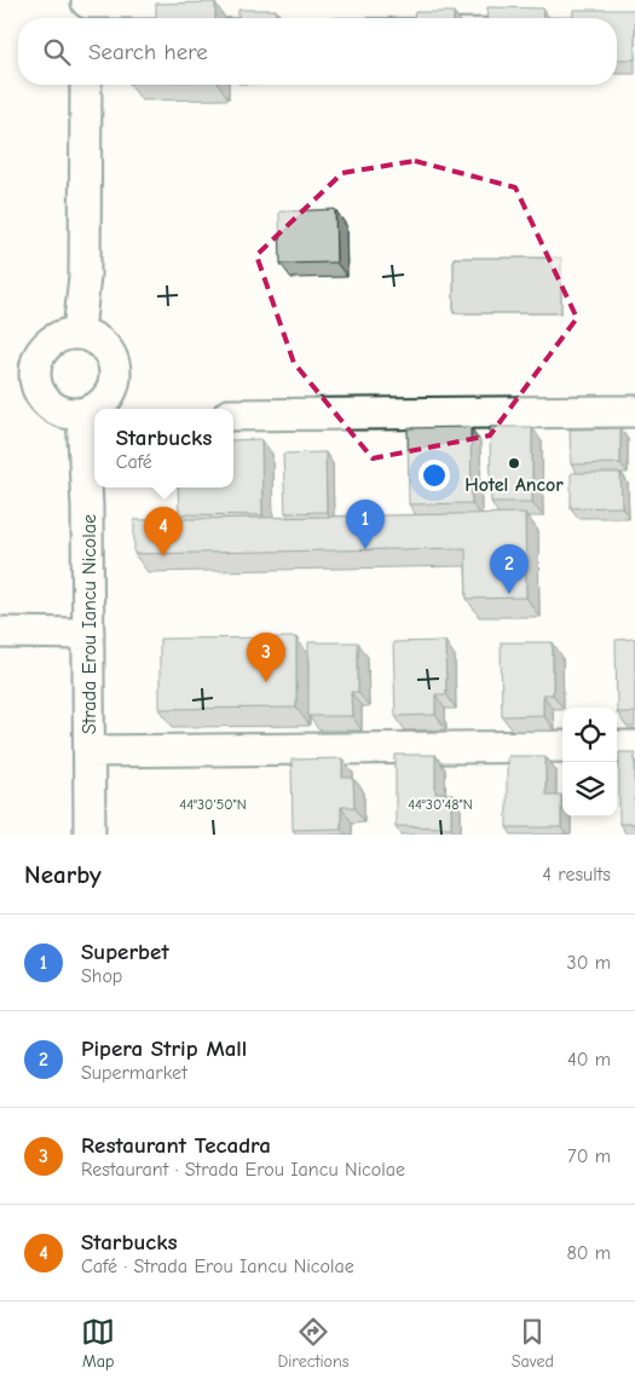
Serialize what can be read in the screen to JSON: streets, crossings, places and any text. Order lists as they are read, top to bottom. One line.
{"streets":{"street":["Strada Erou Iancu Nicolae"]},"places":["Hotel Ancor"],"page":{"search":"Search here","popup":["Starbucks","Café"],"pins":["1","4","2","3"],"heading":["Nearby","4 results"],"list":[{"mark":"1","name":"Superbet","note":"Shop","value":"30 m"},{"mark":"2","name":"Pipera Strip Mall","note":"Supermarket","value":"40 m"},{"mark":"3","name":"Restaurant Tecadra","note":"Restaurant · Strada Erou Iancu Nicolae","value":"70 m"},{"mark":"4","name":"Starbucks","note":"Café · Strada Erou Iancu Nicolae","value":"80 m"}],"nav":["Map","Directions","Saved"]},"coordinates":["44°30'50\"N","44°30'48\"N"]}
